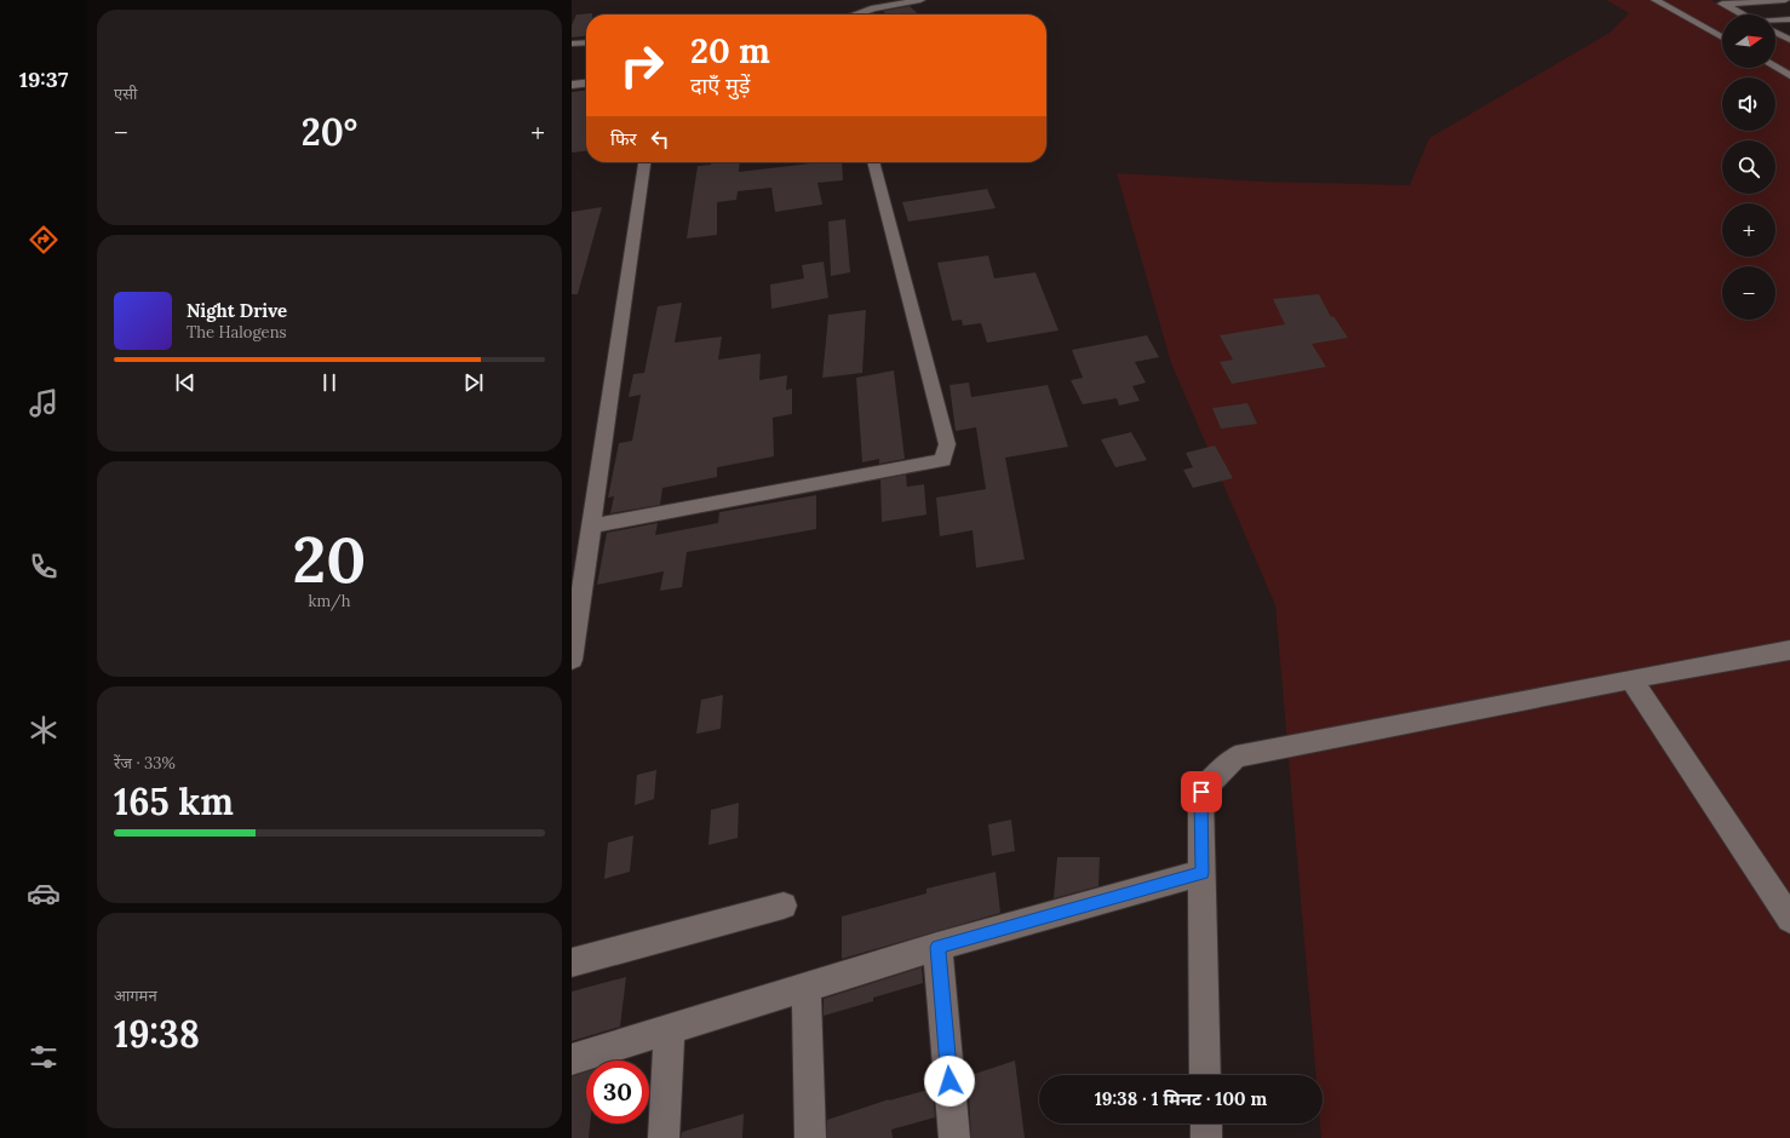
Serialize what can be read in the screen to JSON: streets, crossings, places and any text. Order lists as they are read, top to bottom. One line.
{"north":"right","page":{"tabs":"19:37","tile":["एसी",["20","km/h"],["रेंज · 33%","165 km"],["आगमन","19:38"]],"map_buttons":["+","−"],"turn":["20 m","दाएँ मुड़ें"],"heat":["−","20°","+"],"then":"फिर","song":["Night Drive","The Halogens"],"limit":"30","trip":"19:38 · 1 मिनट · 100 m"}}
